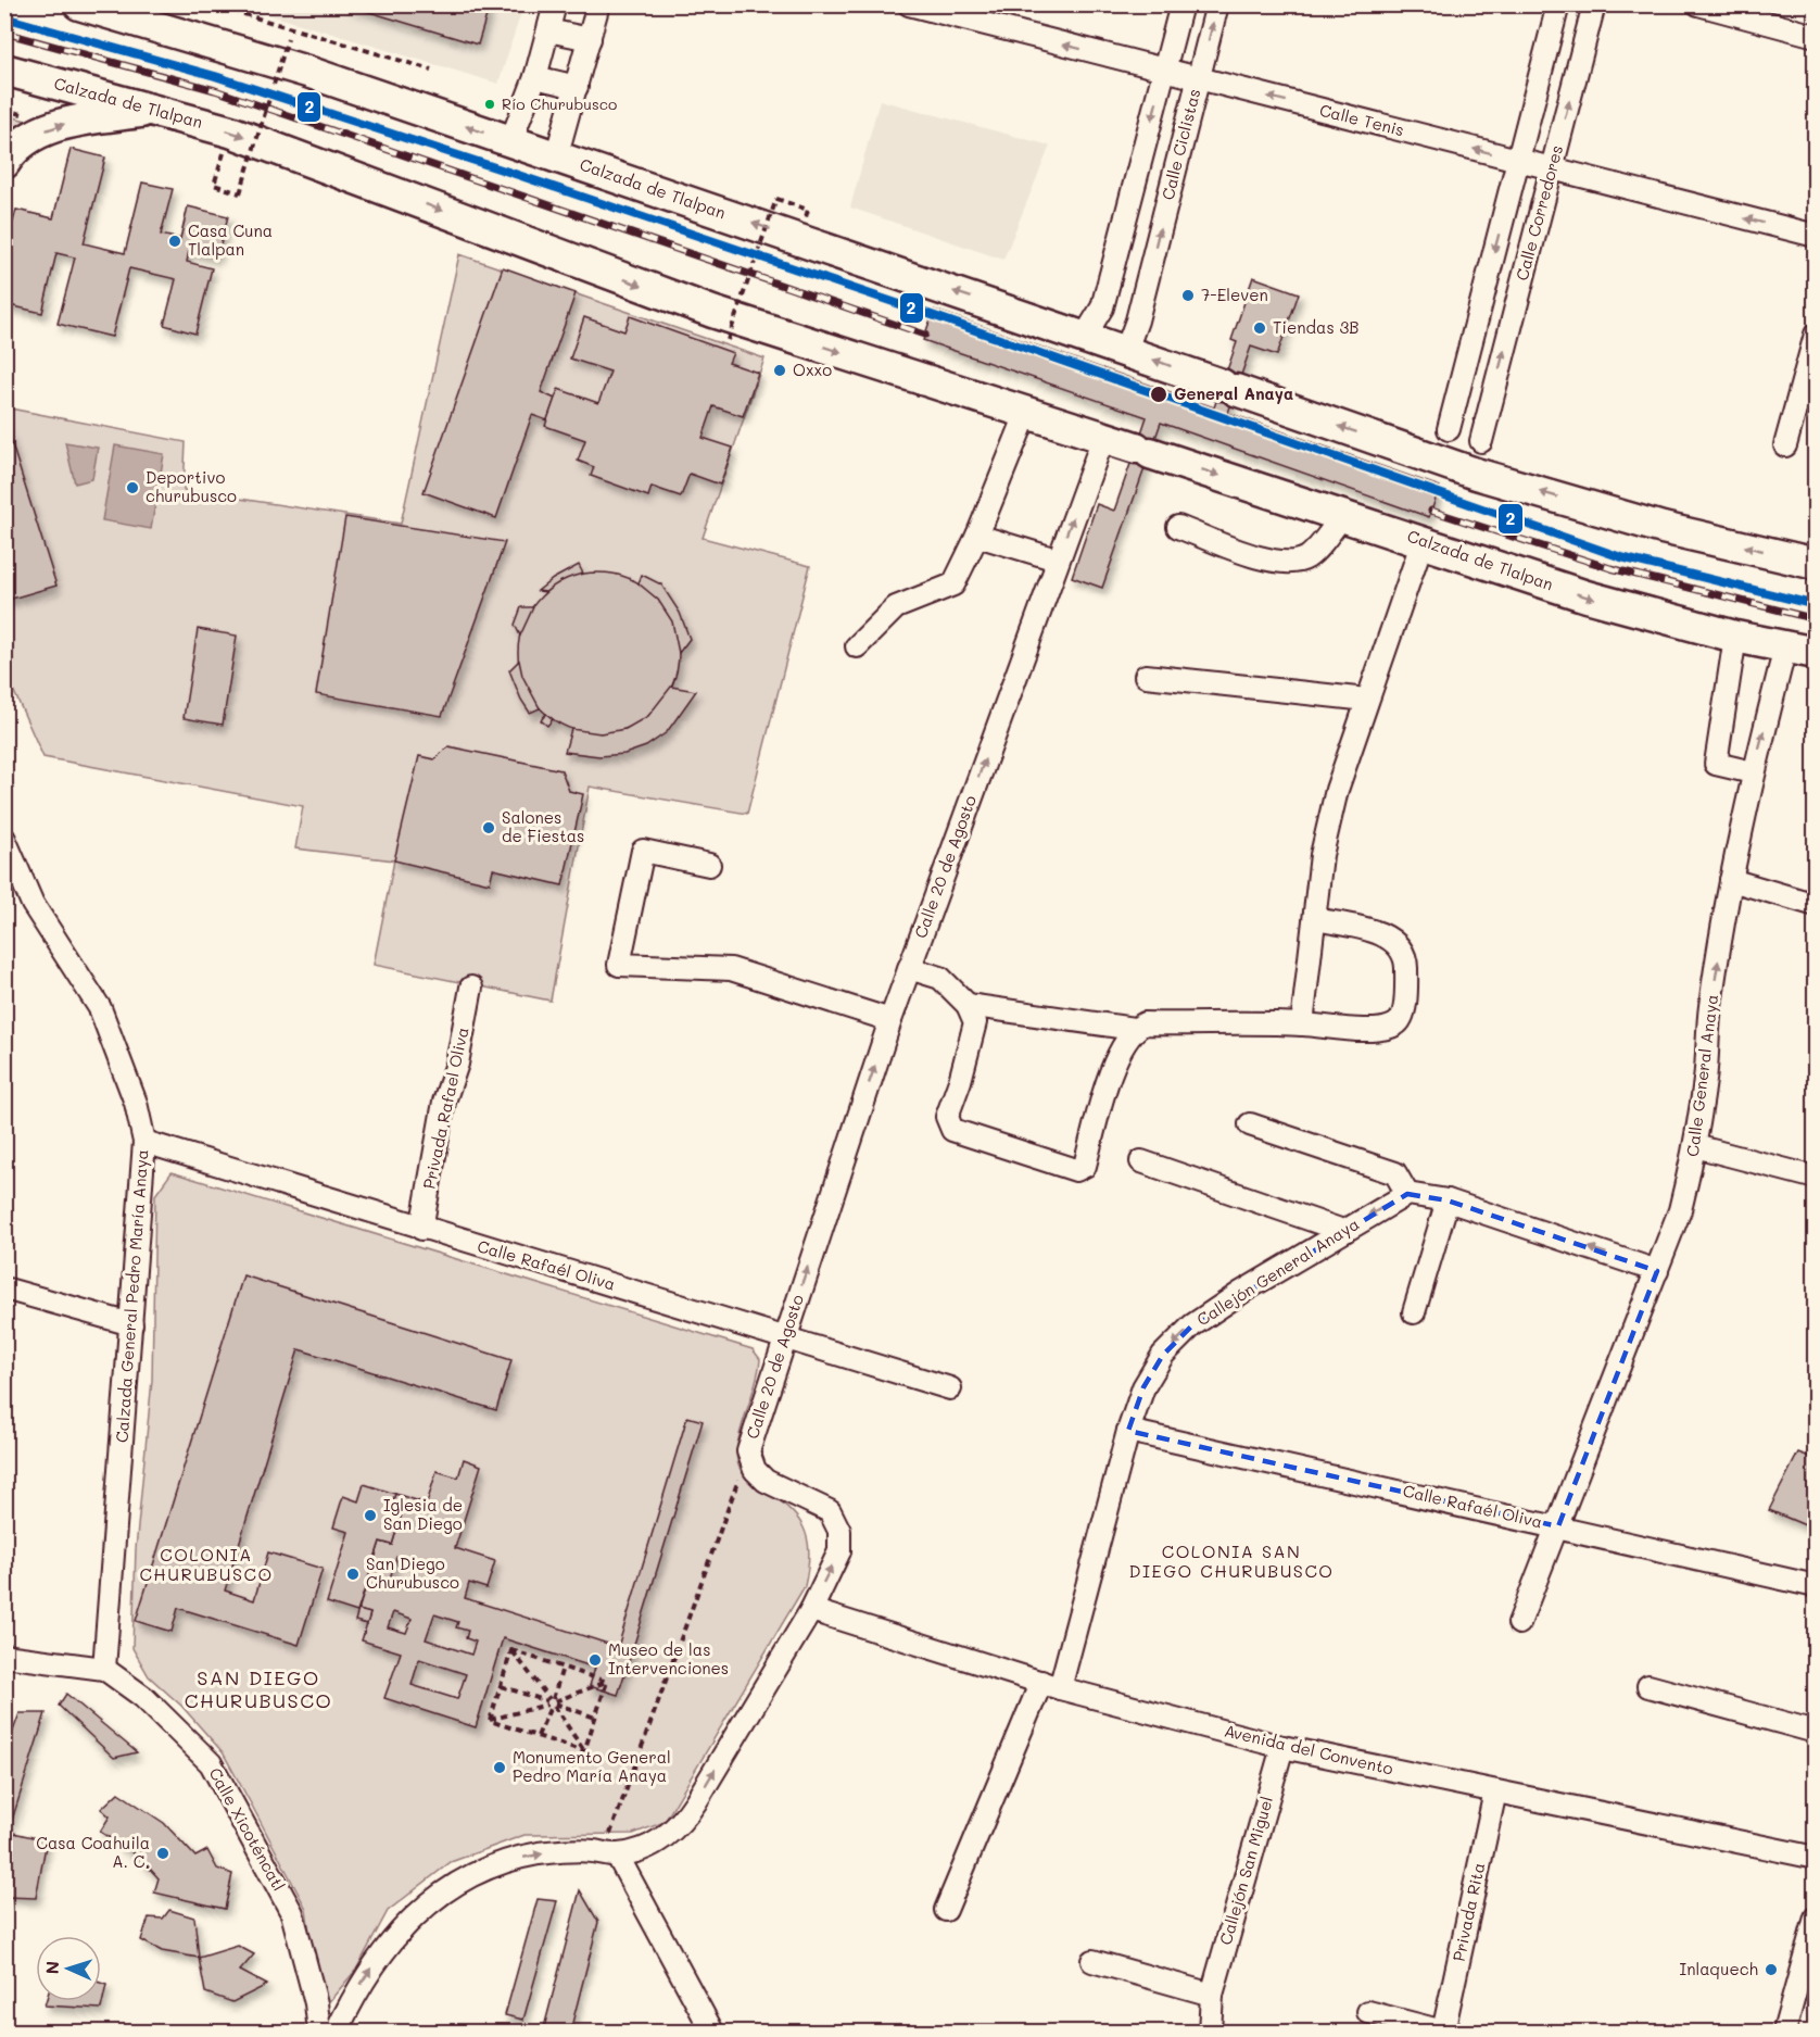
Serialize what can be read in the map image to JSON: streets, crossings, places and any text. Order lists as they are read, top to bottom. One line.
{"streets":{"highway":["Calzada de Tlalpan"],"street":["Calle Tenis","Calle Ciclistas","Calle Corredores","Calle 20 de Agosto","Calle General Anaya","Privada Rafael Oliva","Calle Rafaél Oliva","Callejón General Anaya","Calzada General Pedro María Anaya","Avenida del Convento","Calle Xicoténcatl","Callejón San Miguel","Privada Rita"]},"crossings":[["Calzada de Tlalpan","Calle Ciclistas"],["Calzada de Tlalpan","Calle 20 de Agosto"],["Calzada de Tlalpan","Calle General Anaya"],["Calle Tenis","Calle Ciclistas"],["Calle Tenis","Calle Corredores"],["Calle 20 de Agosto","Calle Rafaél Oliva"],["Calle 20 de Agosto","Avenida del Convento"],["Calle General Anaya","Calle Rafaél Oliva"],["Privada Rafael Oliva","Calle Rafaél Oliva"],["Calle Rafaél Oliva","Callejón General Anaya"],["Calle Rafaél Oliva","Calzada General Pedro María Anaya"],["Callejón General Anaya","Avenida del Convento"],["Calzada General Pedro María Anaya","Calle Xicoténcatl"],["Avenida del Convento","Callejón San Miguel"],["Avenida del Convento","Privada Rita"]],"one_way":["Calle Tenis","Calle 20 de Agosto","Calle General Anaya","Callejón General Anaya"],"districts":["COLONIA SAN DIEGO CHURUBUSCO","COLONIA CHURUBUSCO","SAN DIEGO CHURUBUSCO"],"places":["Río Churubusco","Casa Cuna Tlalpan","7-Eleven","Tiendas 3B","Oxxo","General Anaya","Deportivo churubusco","Salones de Fiestas","Iglesia de San Diego","San Diego Churubusco","Museo de las Intervenciones","Monumento General Pedro María Anaya","Casa Coahuila A. C.","Inlaquech"],"lines":["transit line 2"],"north":"left"}
